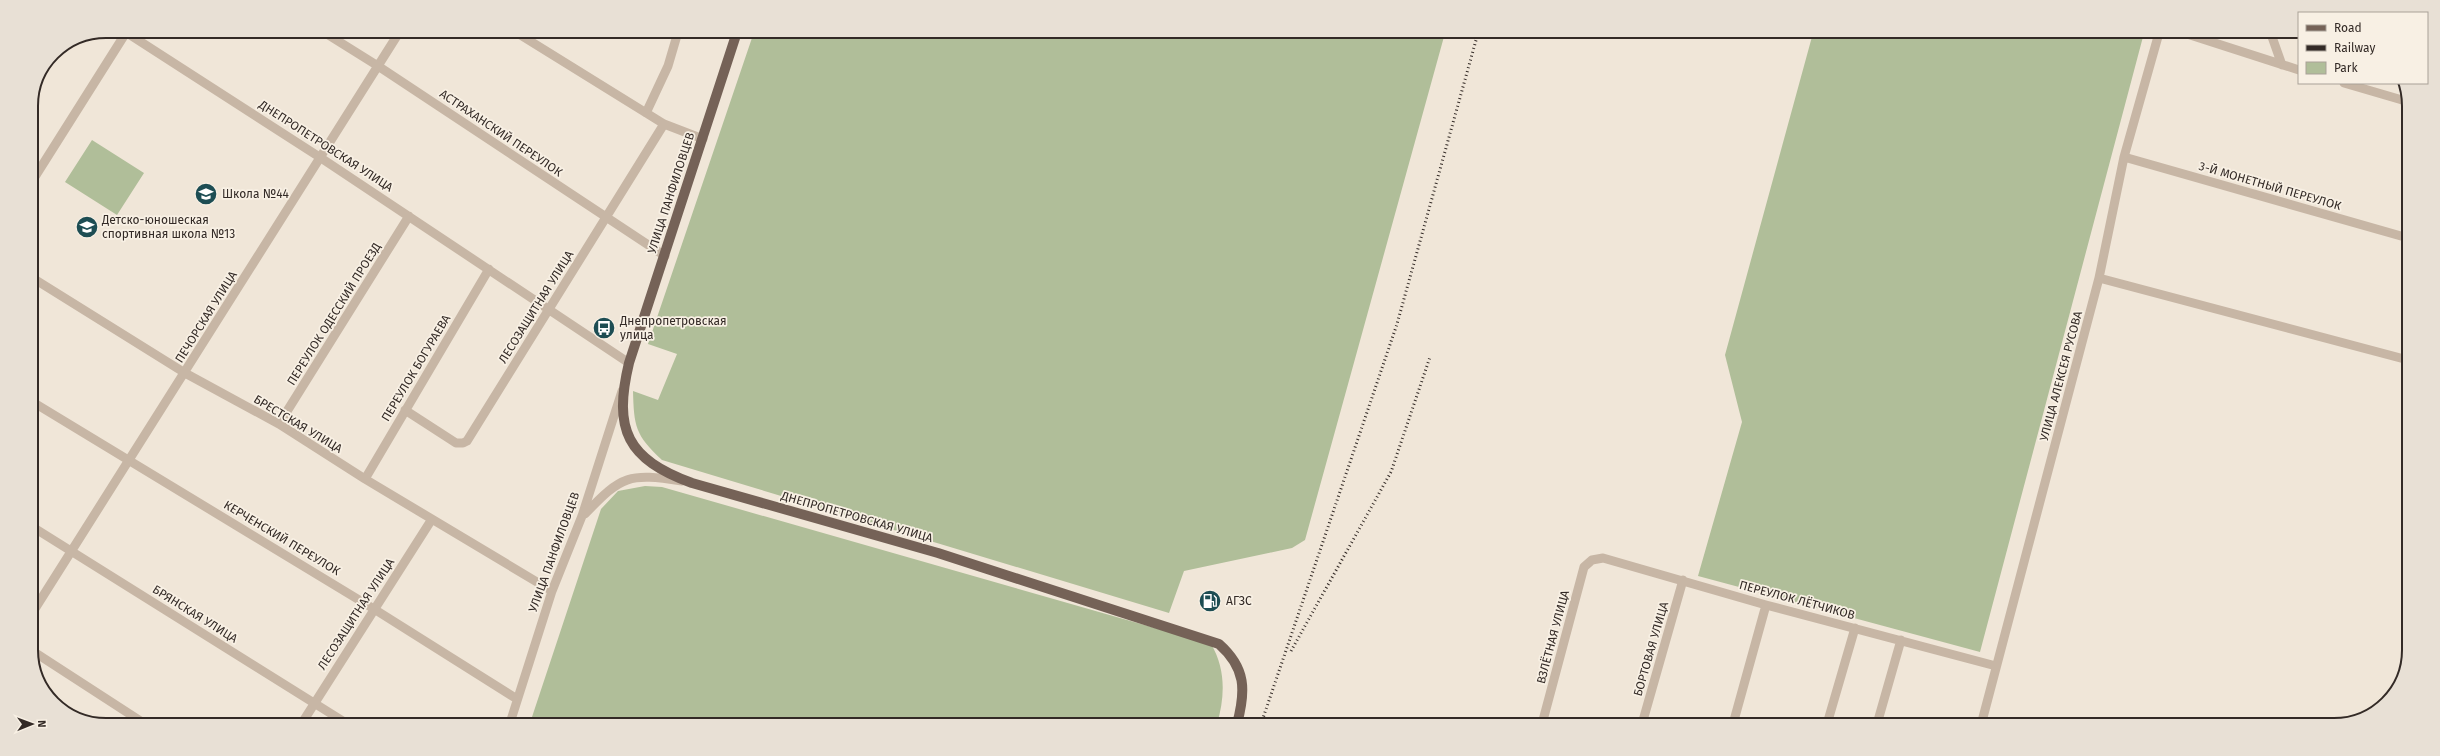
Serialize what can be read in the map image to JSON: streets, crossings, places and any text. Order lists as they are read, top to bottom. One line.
{"streets":{"main road":["ДНЕПРОПЕТРОВСКАЯ УЛИЦА","УЛИЦА ПАНФИЛОВЦЕВ"],"street":["АСТРАХАНСКИЙ ПЕРЕУЛОК","3-Й МОНЕТНЫЙ ПЕРЕУЛОК","ЛЕСОЗАЩИТНАЯ УЛИЦА","ПЕРЕУЛОК ОДЕССКИЙ ПРОЕЗД","ПЕЧОРСКАЯ УЛИЦА","ПЕРЕУЛОК БОГУРАЕВА","УЛИЦА АЛЕКСЕЯ РУСОВА","БРЕСТСКАЯ УЛИЦА","КЕРЧЕНСКИЙ ПЕРЕУЛОК","ПЕРЕУЛОК ЛЁТЧИКОВ","БРЯНСКАЯ УЛИЦА","ВЗЛЁТНАЯ УЛИЦА","БОРТОВАЯ УЛИЦА"]},"crossings":[["АСТРАХАНСКИЙ ПЕРЕУЛОК","УЛИЦА ПАНФИЛОВЦЕВ"],["АСТРАХАНСКИЙ ПЕРЕУЛОК","ЛЕСОЗАЩИТНАЯ УЛИЦА"],["АСТРАХАНСКИЙ ПЕРЕУЛОК","ПЕЧОРСКАЯ УЛИЦА"],["ДНЕПРОПЕТРОВСКАЯ УЛИЦА","УЛИЦА ПАНФИЛОВЦЕВ"],["ДНЕПРОПЕТРОВСКАЯ УЛИЦА","ЛЕСОЗАЩИТНАЯ УЛИЦА"],["ДНЕПРОПЕТРОВСКАЯ УЛИЦА","ПЕРЕУЛОК ОДЕССКИЙ ПРОЕЗД"],["ДНЕПРОПЕТРОВСКАЯ УЛИЦА","ПЕЧОРСКАЯ УЛИЦА"],["ДНЕПРОПЕТРОВСКАЯ УЛИЦА","ПЕРЕУЛОК БОГУРАЕВА"],["3-Й МОНЕТНЫЙ ПЕРЕУЛОК","УЛИЦА АЛЕКСЕЯ РУСОВА"],["УЛИЦА ПАНФИЛОВЦЕВ","БРЕСТСКАЯ УЛИЦА"],["УЛИЦА ПАНФИЛОВЦЕВ","КЕРЧЕНСКИЙ ПЕРЕУЛОК"],["ЛЕСОЗАЩИТНАЯ УЛИЦА","ПЕРЕУЛОК БОГУРАЕВА"],["ЛЕСОЗАЩИТНАЯ УЛИЦА","БРЕСТСКАЯ УЛИЦА"],["ЛЕСОЗАЩИТНАЯ УЛИЦА","КЕРЧЕНСКИЙ ПЕРЕУЛОК"],["ЛЕСОЗАЩИТНАЯ УЛИЦА","БРЯНСКАЯ УЛИЦА"],["ПЕРЕУЛОК ОДЕССКИЙ ПРОЕЗД","БРЕСТСКАЯ УЛИЦА"],["ПЕЧОРСКАЯ УЛИЦА","БРЕСТСКАЯ УЛИЦА"],["ПЕЧОРСКАЯ УЛИЦА","КЕРЧЕНСКИЙ ПЕРЕУЛОК"],["ПЕЧОРСКАЯ УЛИЦА","БРЯНСКАЯ УЛИЦА"],["ПЕРЕУЛОК БОГУРАЕВА","БРЕСТСКАЯ УЛИЦА"],["УЛИЦА АЛЕКСЕЯ РУСОВА","ПЕРЕУЛОК ЛЁТЧИКОВ"],["ПЕРЕУЛОК ЛЁТЧИКОВ","ВЗЛЁТНАЯ УЛИЦА"],["ПЕРЕУЛОК ЛЁТЧИКОВ","БОРТОВАЯ УЛИЦА"]],"places":{"school or university":["Школа №44","Детско-юношеская спортивная школа №13"],"bus stop":["Днепропетровская улица"],"fuel station":["АГЗС"]},"legend":["Road","Railway","Park"],"north":"right"}
